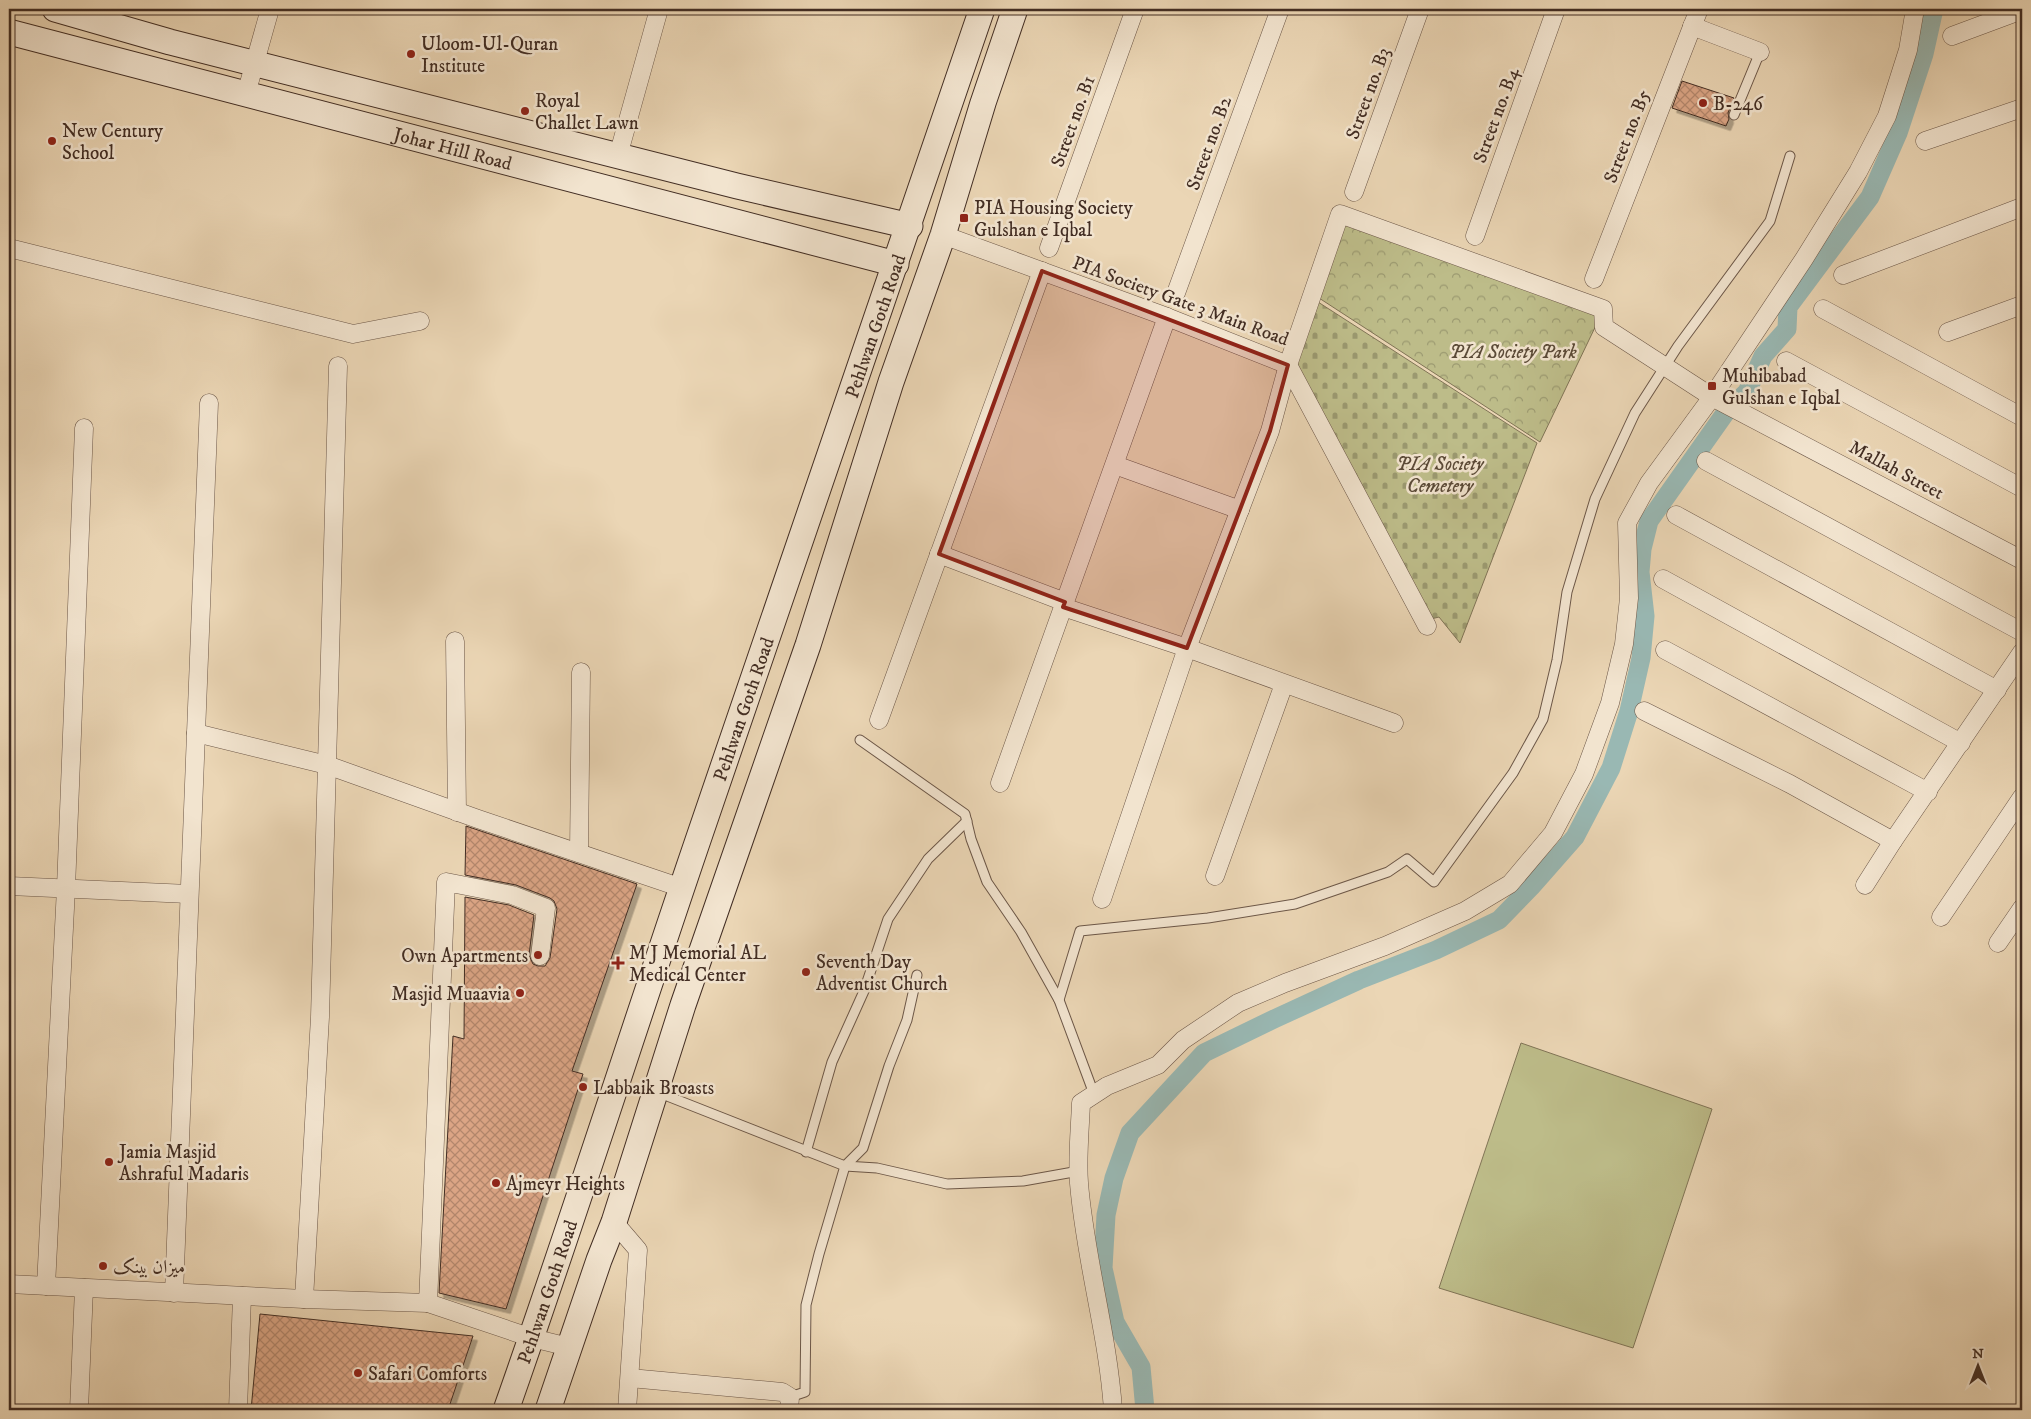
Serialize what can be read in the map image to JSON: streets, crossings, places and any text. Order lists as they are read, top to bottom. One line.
{"streets":{"main road":["Johar Hill Road","Pehlwan Goth Road"],"street":["Street no. B3","Street no. B4","Street no. B1","Street no. B5","Street no. B2","PIA Society Gate 3 Main Road","Mallah Street"]},"crossings":[["Johar Hill Road","Pehlwan Goth Road"],["PIA Society Gate 3 Main Road","Pehlwan Goth Road"],["PIA Society Gate 3 Main Road","Mallah Street"]],"parks":["PIA Society Park","PIA Society Cemetery"],"places":{"other":["Uloom-Ul-Quran Institute","B-246","Royal Challet Lawn","New Century School","Own Apartments","Seventh Day Adventist Church","Masjid Muaavia","Labbaik Broasts","Jamia Masjid Ashraful Madaris","Ajmeyr Heights","میزان بینک","Safari Comforts"],"transit":["PIA Housing Society Gulshan e Iqbal","Muhibabad Gulshan e Iqbal"],"health":["M J Memorial AL Medical Center"]},"north":"top"}
